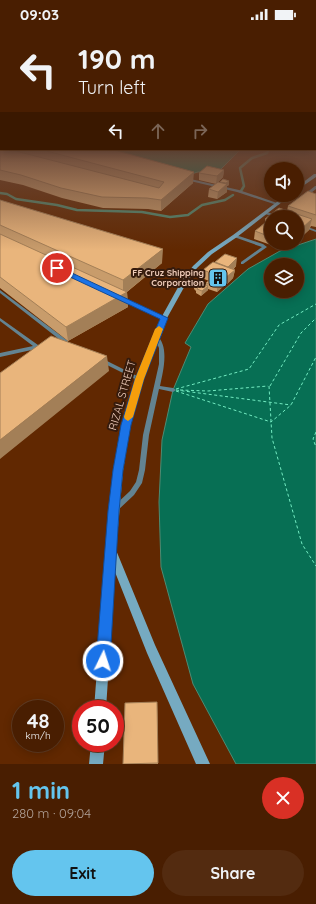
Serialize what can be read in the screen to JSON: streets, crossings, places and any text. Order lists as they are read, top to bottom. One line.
{"streets":{"main road":["RIZAL STREET"]},"places":{"building":["FF Cruz Shipping Corporation"]},"page":{"status":"09:03","turn":["190 m","Turn left"],"speed":"48 km/h","limit":"50","heading":["1 min","280 m · 09:04"],"buttons":["Exit","Share"]}}
